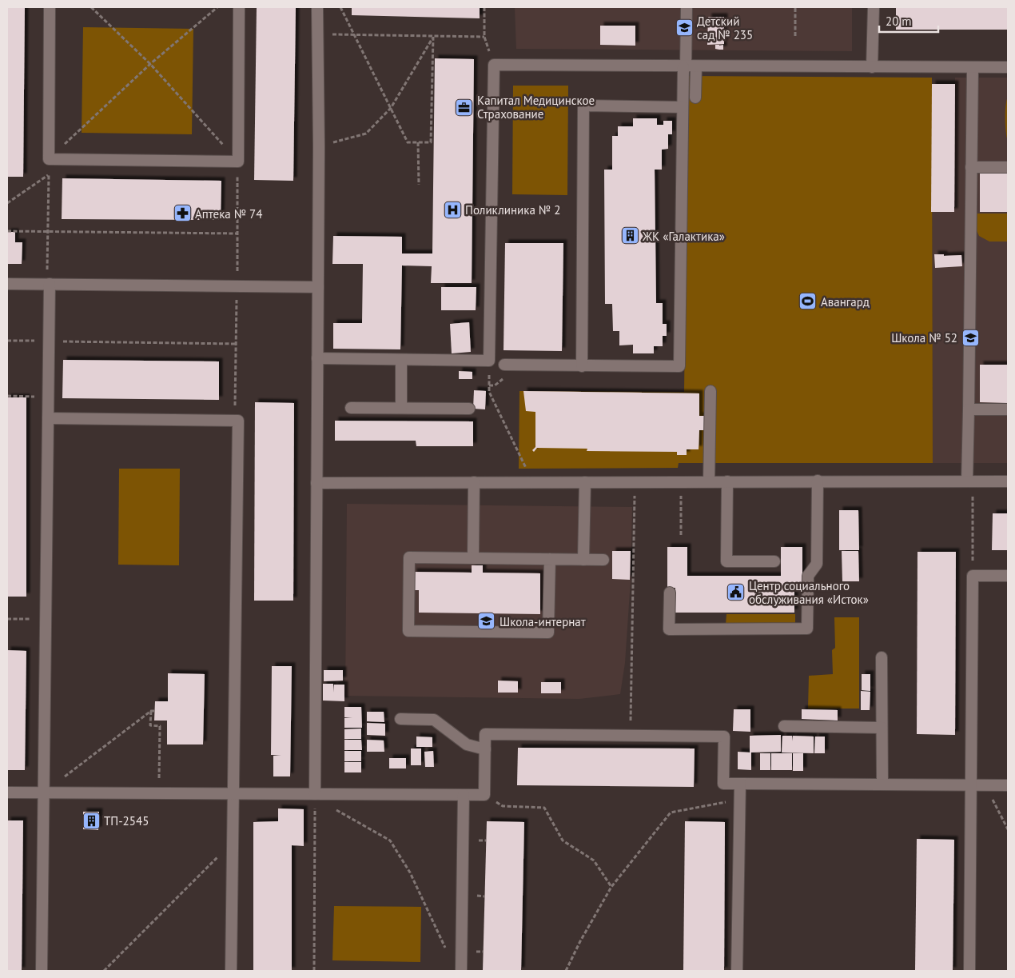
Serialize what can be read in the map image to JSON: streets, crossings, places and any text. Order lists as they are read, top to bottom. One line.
{"places":{"school or university":["Детский сад № 235","Школа № 52","Школа-интернат"],"office":["Капитал Медицинское Страхование"],"hospital":["Поликлиника № 2"],"pharmacy":["Аптека № 74"],"building":["ЖК «Галактика»","ТП-2545"],"sports":["Авангард"],"public building":["Центр социального обслуживания «Исток»"]},"scale_bar":"20 m"}
